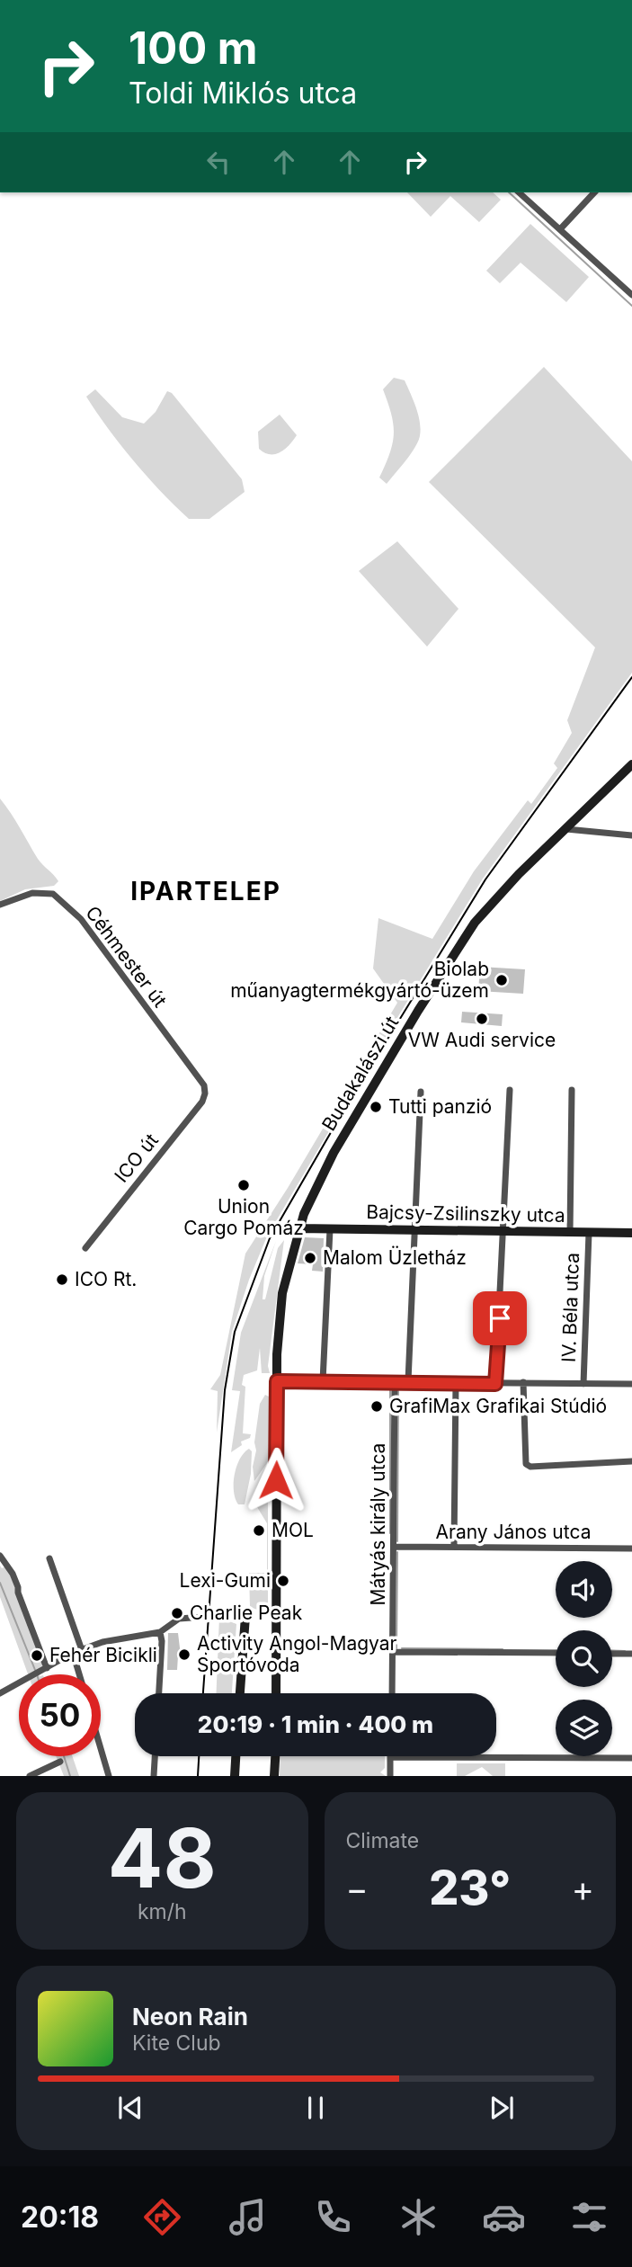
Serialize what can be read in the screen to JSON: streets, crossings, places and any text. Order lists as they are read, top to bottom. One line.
{"streets":{"main road":["Budakalászi út","Bajcsy-Zsilinszky utca"],"street":["Céhmester út","ICO út","IV. Béla utca","Mátyás király utca","Arany János utca"]},"crossings":[["Céhmester út","ICO út"],["Budakalászi út","Bajcsy-Zsilinszky utca"],["Bajcsy-Zsilinszky utca","IV. Béla utca"],["Mátyás király utca","Arany János utca"]],"districts":["IPARTELEP"],"places":["Biolab műanyagtermékgyártó-üzem","VW Audi service","Tutti panzió","Union Cargo Pomáz","Malom Üzletház","ICO Rt.","GrafiMax Grafikai Stúdió","MOL","Lexi-Gumi","Charlie Peak","Activity Angol-Magyar Sportóvoda","Fehér Bicikli"],"page":{"turn":["100 m","Toldi Miklós utca"],"limit":"50","trip":"20:19 · 1 min · 400 m","tile":[["48","km/h"],"Climate"],"heat":["−","23°","+"],"song":["Neon Rain","Kite Club"],"tabs":"20:18"}}
